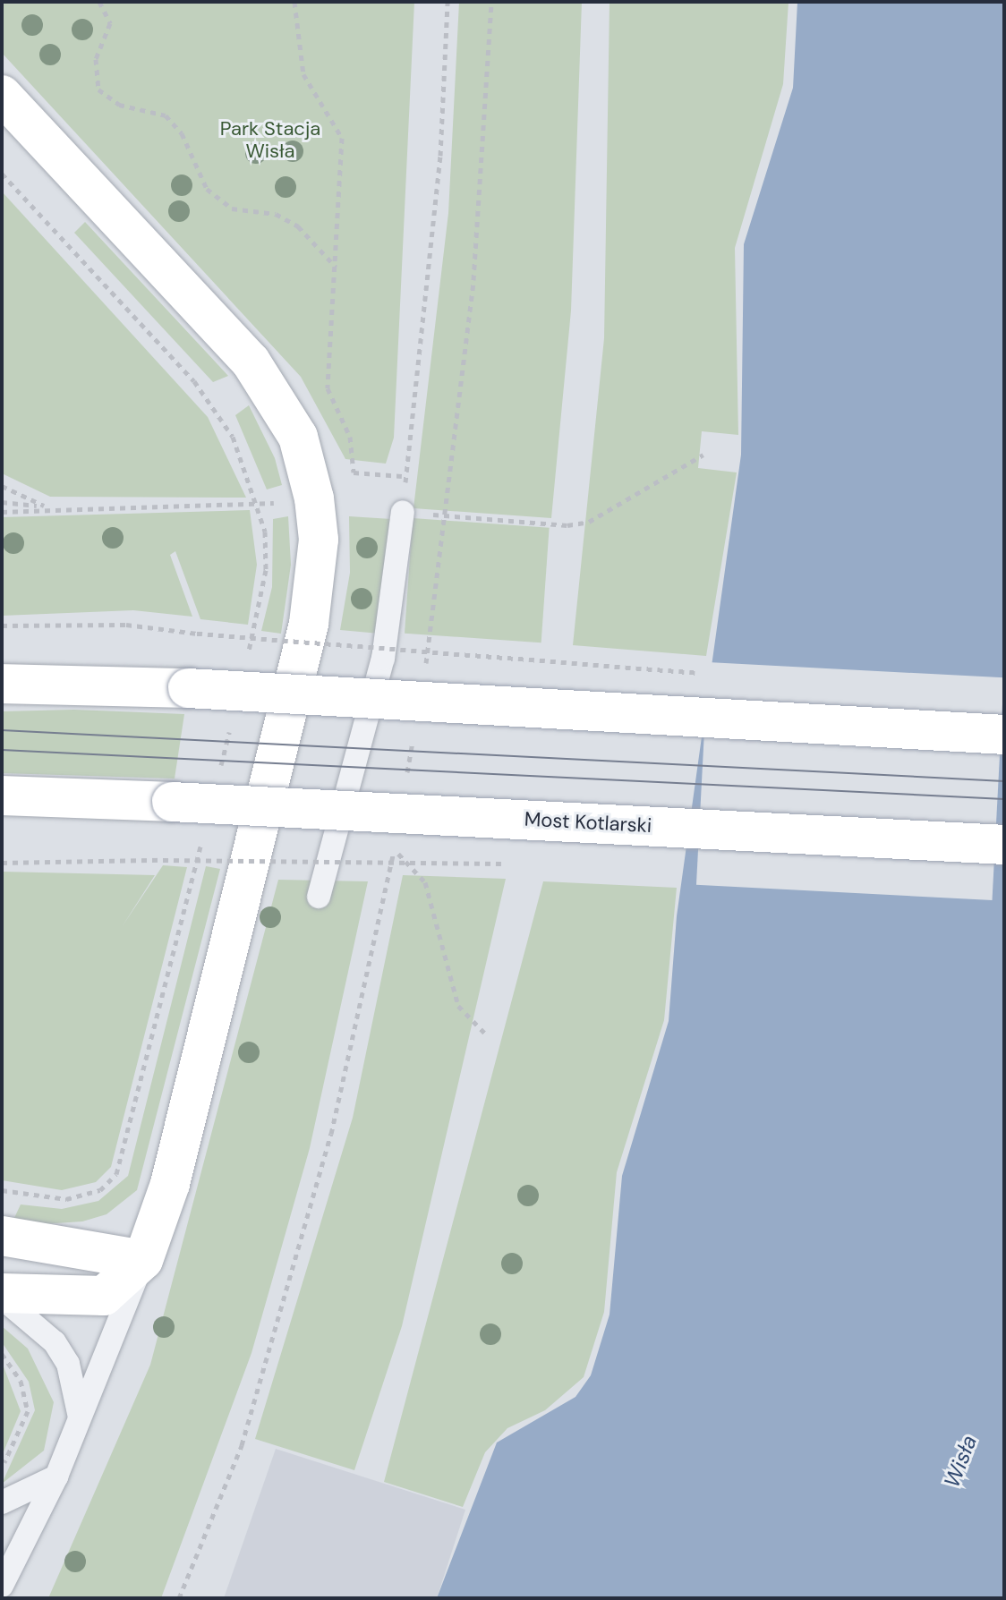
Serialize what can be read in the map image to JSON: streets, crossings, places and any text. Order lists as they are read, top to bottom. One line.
{"streets":{"main road":["Most Kotlarski"]},"water":["Wisła"],"parks":["Park Stacja Wisła"]}
